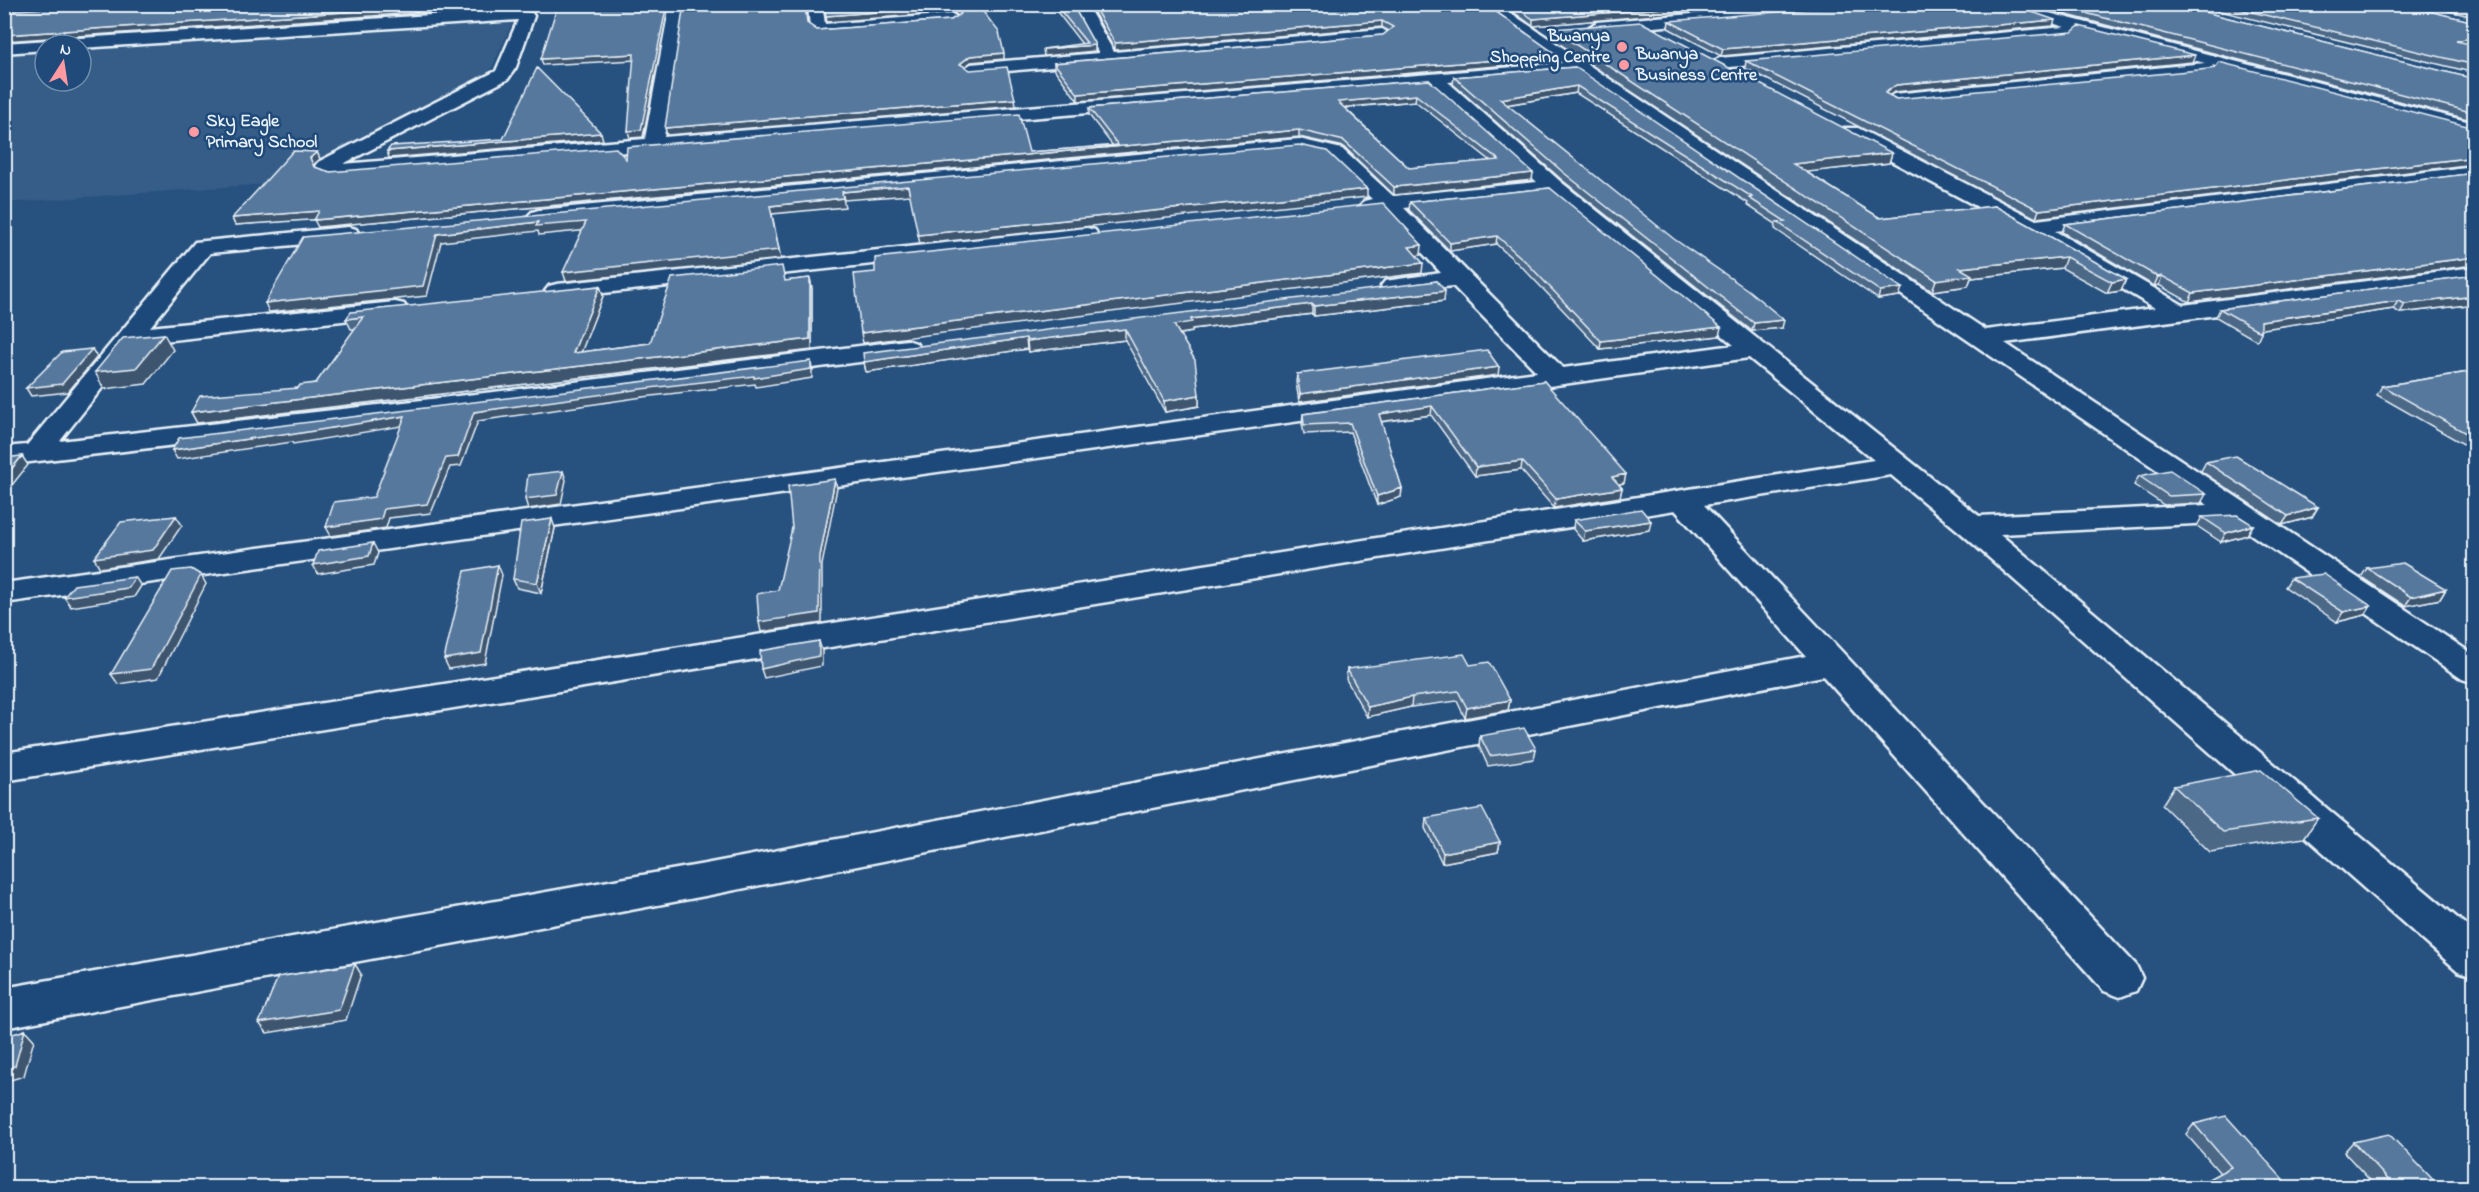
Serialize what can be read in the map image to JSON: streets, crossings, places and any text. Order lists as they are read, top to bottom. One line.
{"places":["Bwanya Shopping Centre","Bwanya Business Centre","Sky Eagle Primary School"],"north":"top"}
